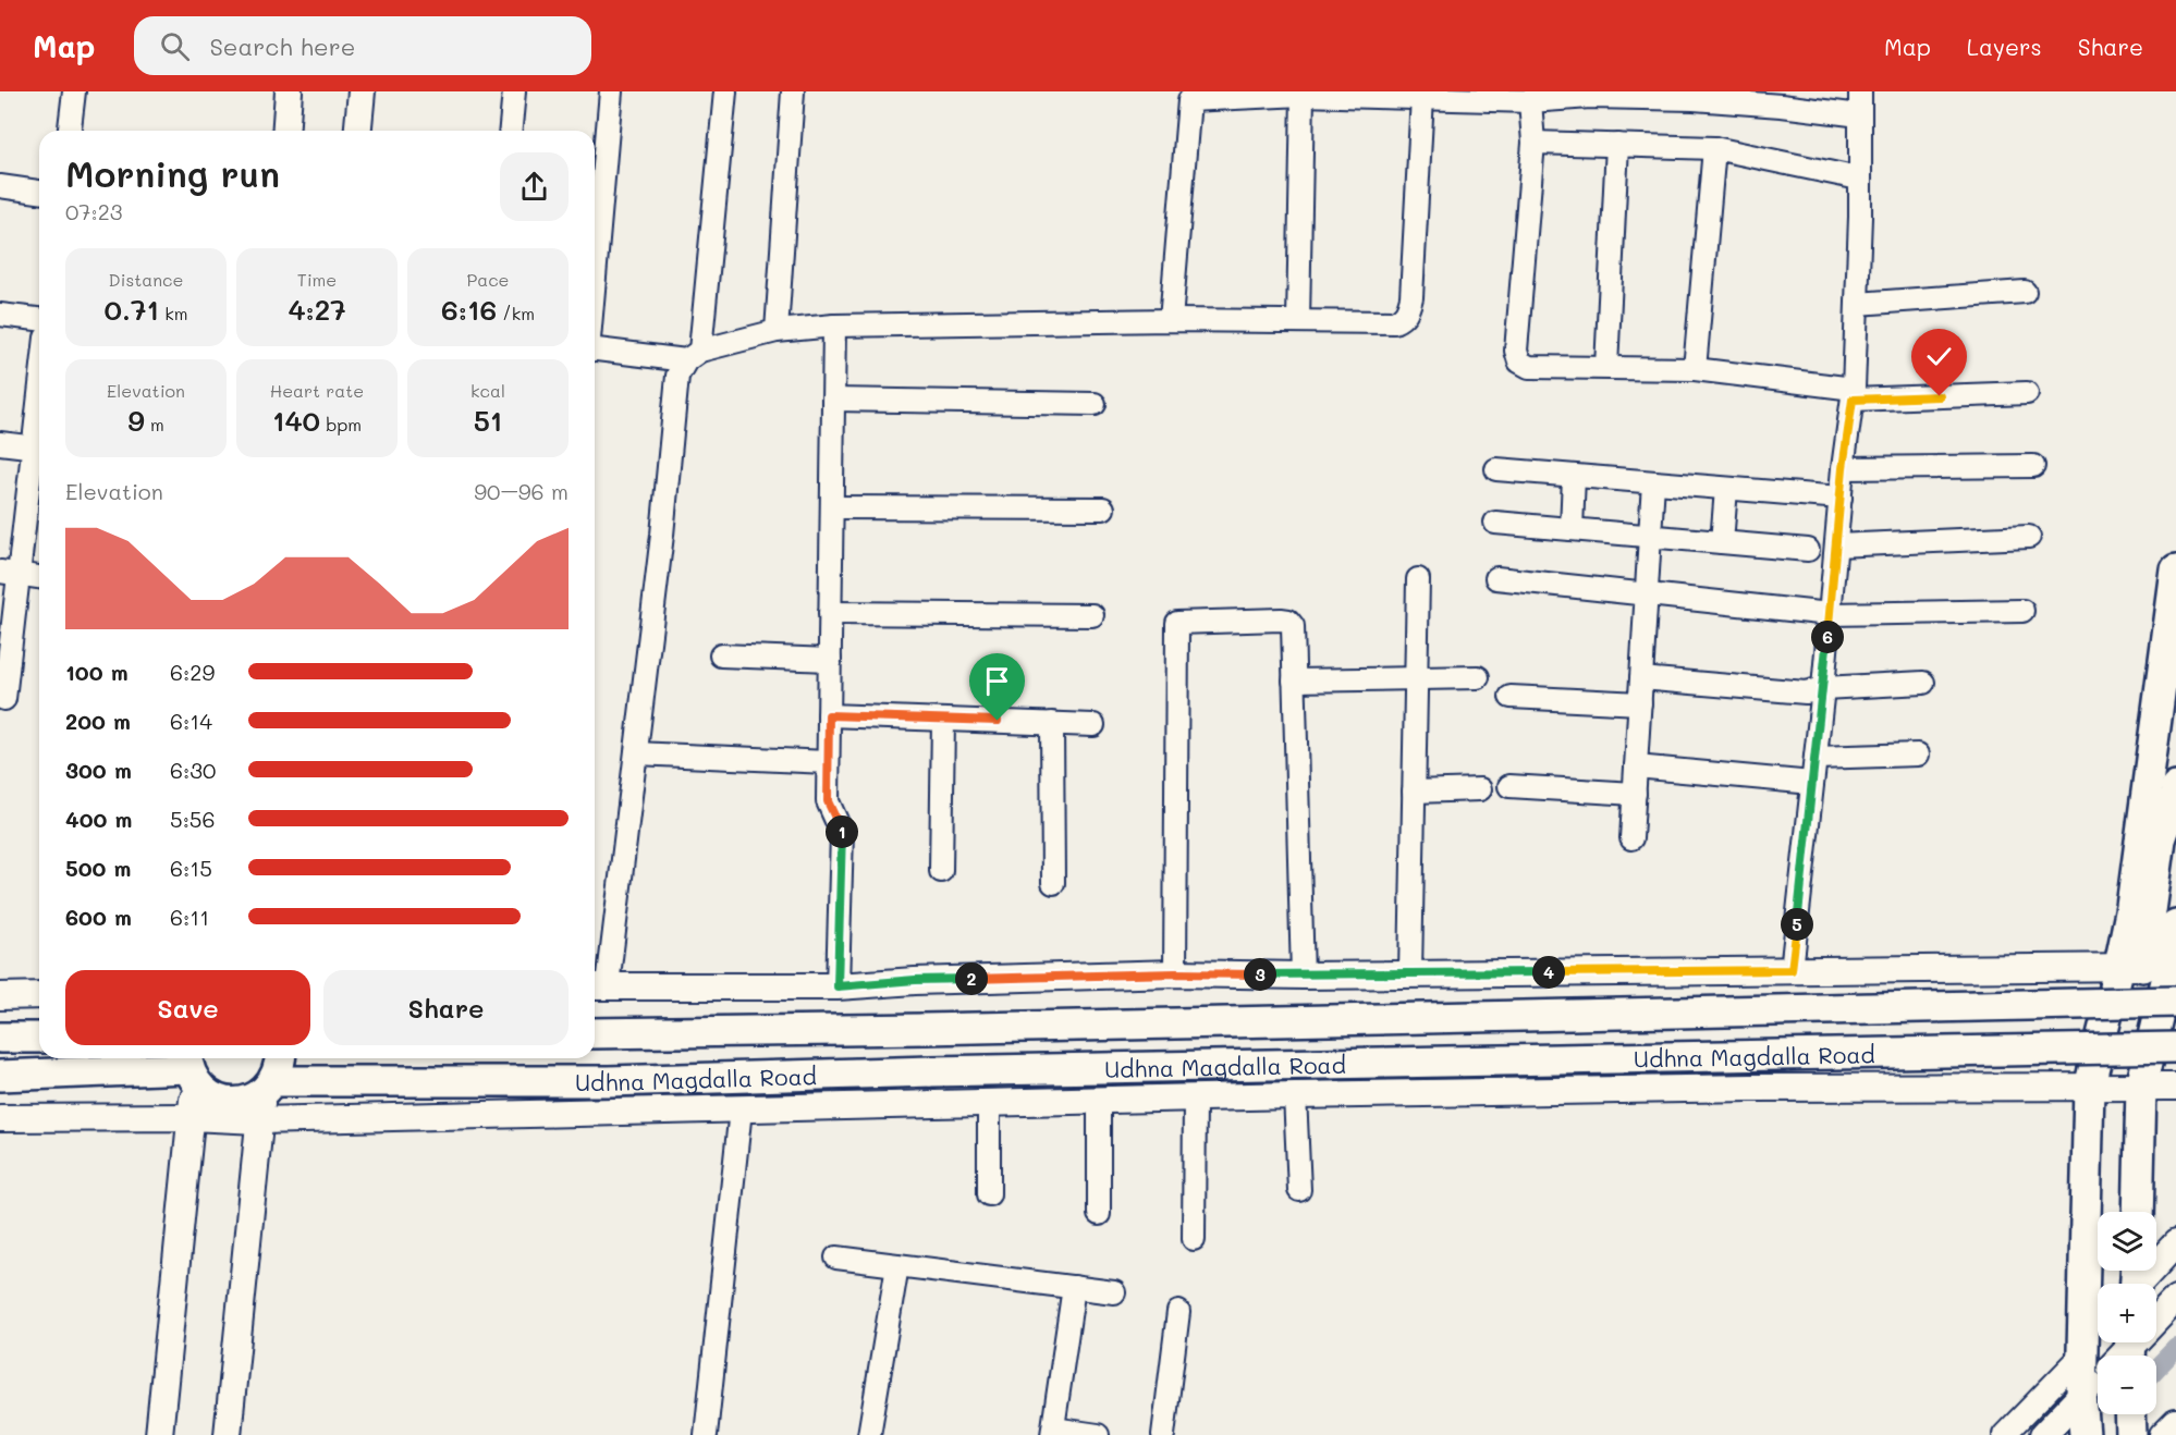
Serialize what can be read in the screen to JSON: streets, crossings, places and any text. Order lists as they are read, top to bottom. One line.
{"streets":{"main road":["Udhna Magdalla Road"]},"page":{"header":"Map","search":"Search here","nav":["Map","Layers","Share"],"heading":["Morning run","07:23"],"stats":[["Distance","0.71 km"],["Time","4:27"],["Pace","6:16 /km"],["Elevation","9 m"],["Heart rate","140 bpm"],["kcal","51"]],"chart":["Elevation","90–96 m"],"pins":["6","1","5","4","3","2"],"list":[{"name":"100 m","note":"6:29"},{"name":"200 m","note":"6:14"},{"name":"300 m","note":"6:30"},{"name":"400 m","note":"5:56"},{"name":"500 m","note":"6:15"},{"name":"600 m","note":"6:11"}],"buttons":["Save","Share"],"map_buttons":["+","−"]}}
